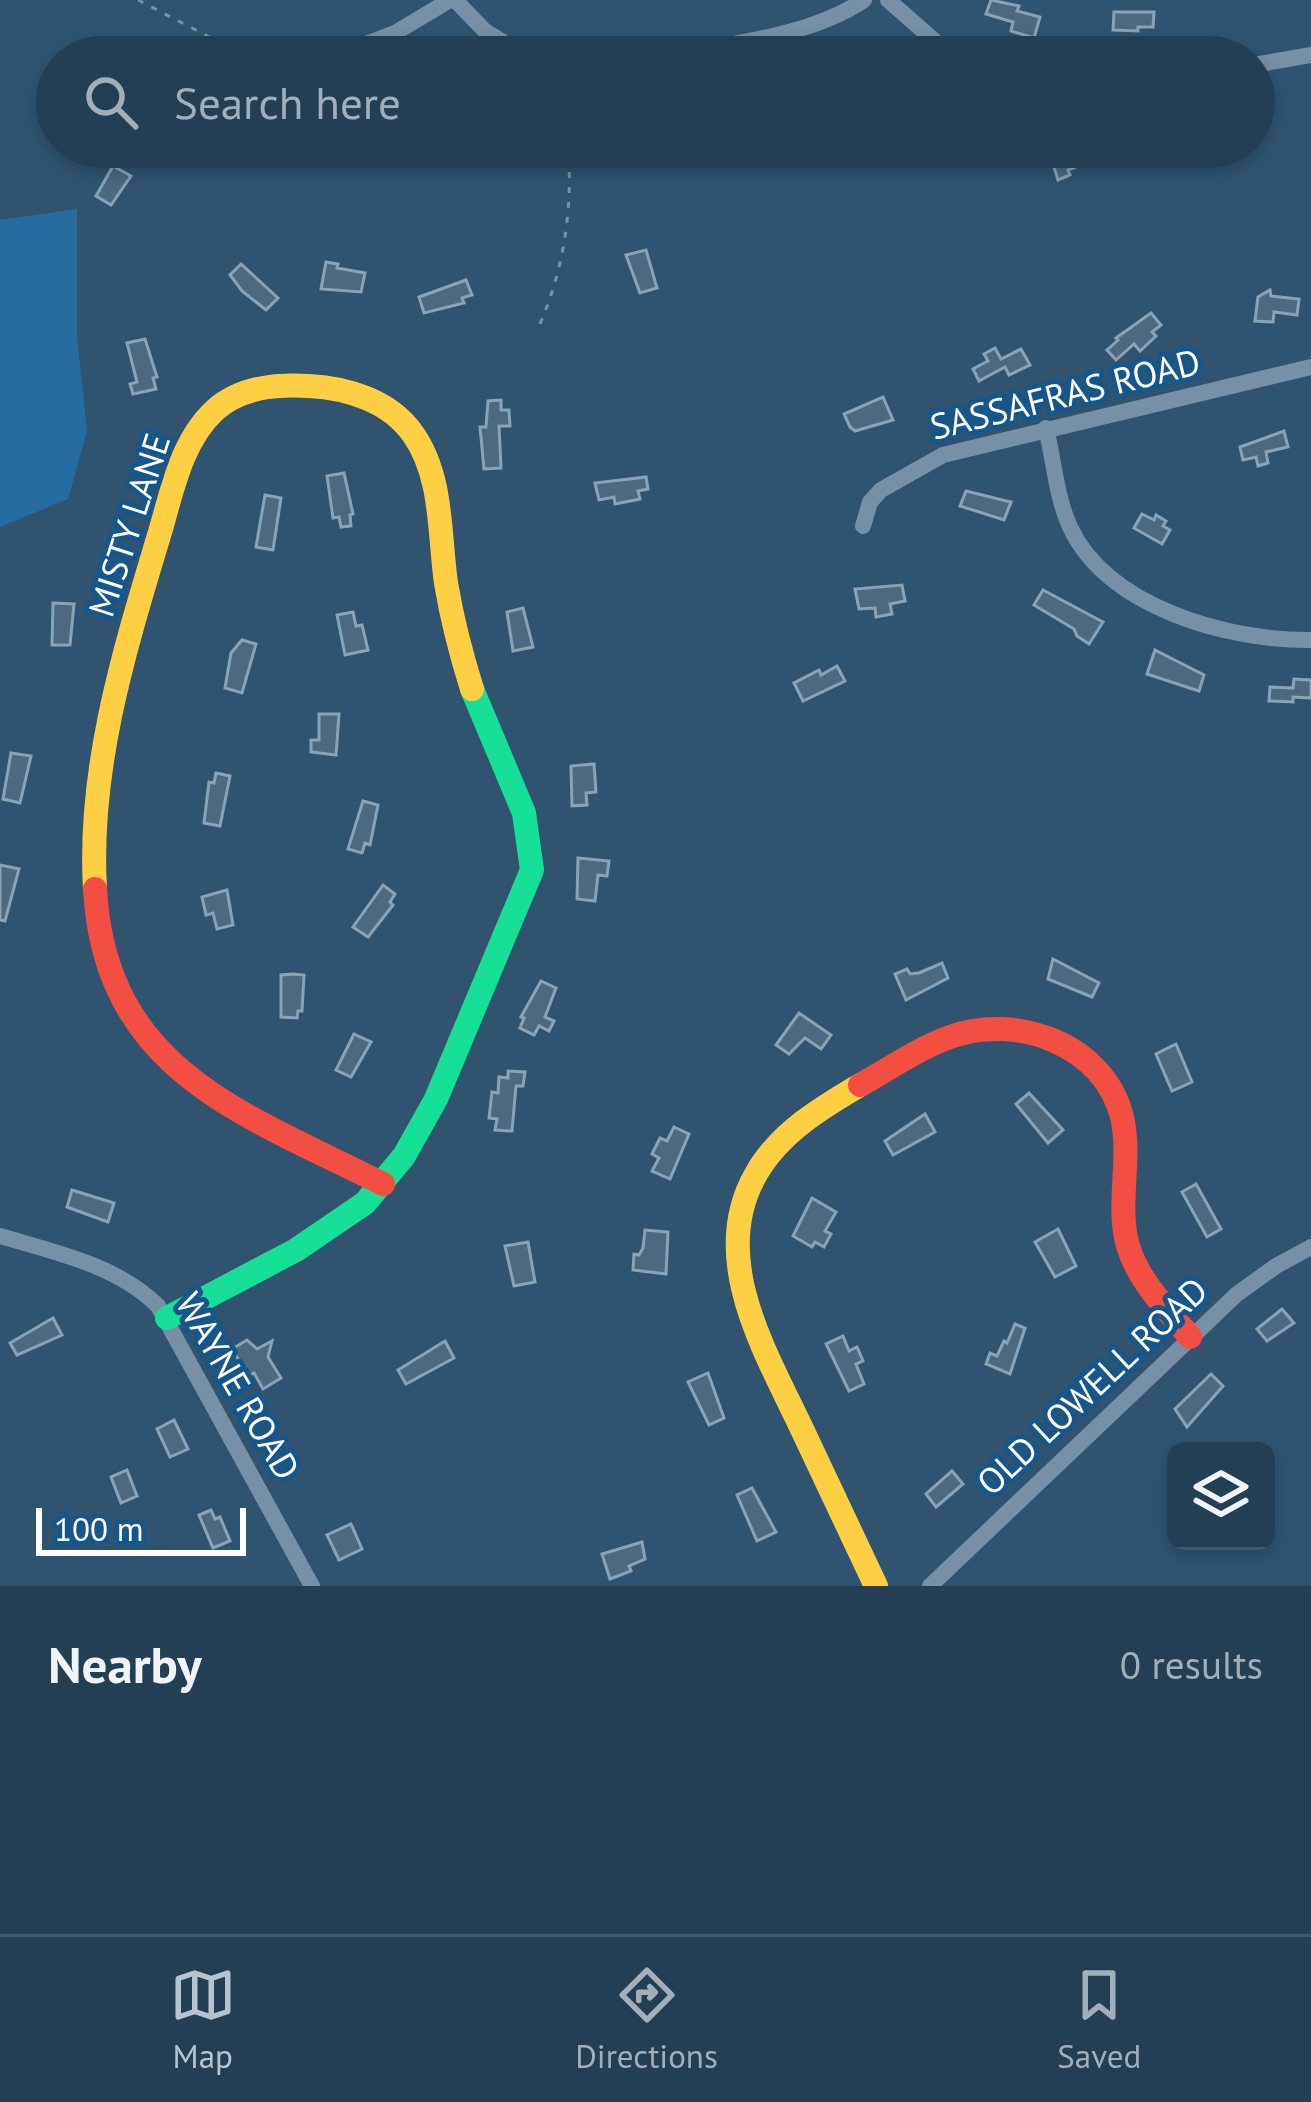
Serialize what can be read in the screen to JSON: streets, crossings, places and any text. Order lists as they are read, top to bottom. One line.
{"streets":{"street":["SASSAFRAS ROAD","MISTY LANE","WAYNE ROAD","OLD LOWELL ROAD"]},"crossings":[["MISTY LANE","WAYNE ROAD"]],"scale_bar":"100 m","page":{"search":"Search here","scale":"100 m","heading":["Nearby","0 results"],"nav":["Map","Directions","Saved"]}}
